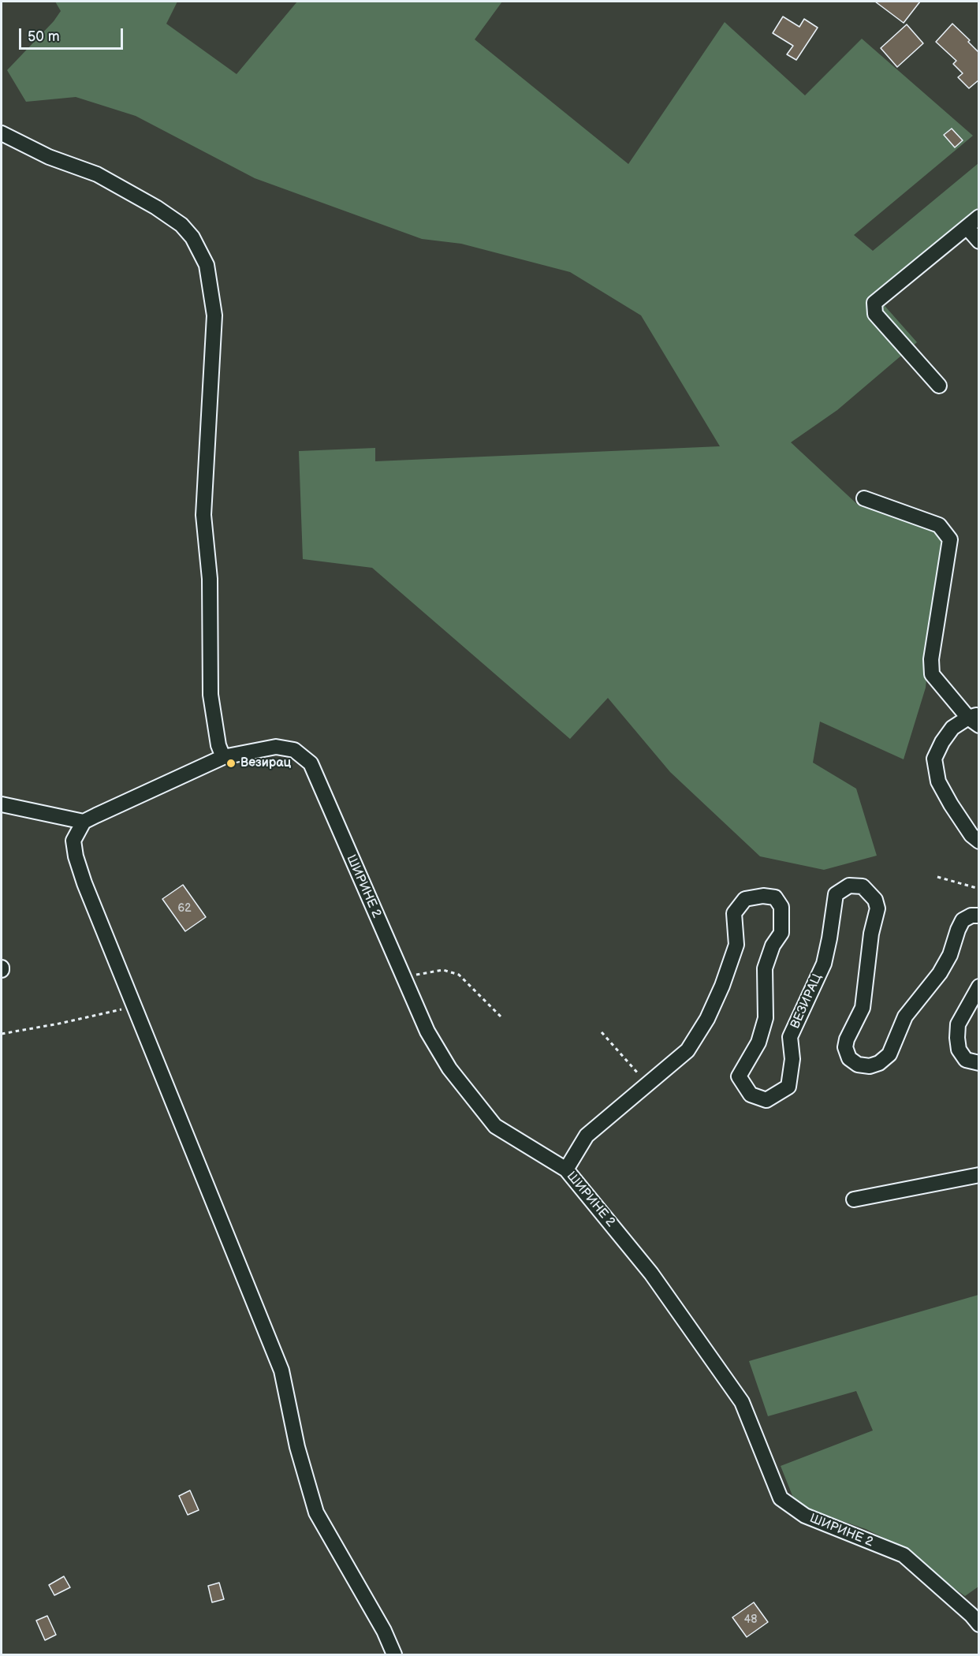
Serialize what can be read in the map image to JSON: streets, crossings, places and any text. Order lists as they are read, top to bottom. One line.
{"streets":{"street":["ШИРИНЕ 2","ВЕЗИРАЦ"]},"crossings":[["ШИРИНЕ 2","ВЕЗИРАЦ"]],"places":["Везирац"],"house_numbers":["62","48"],"scale_bar":"50 m"}
